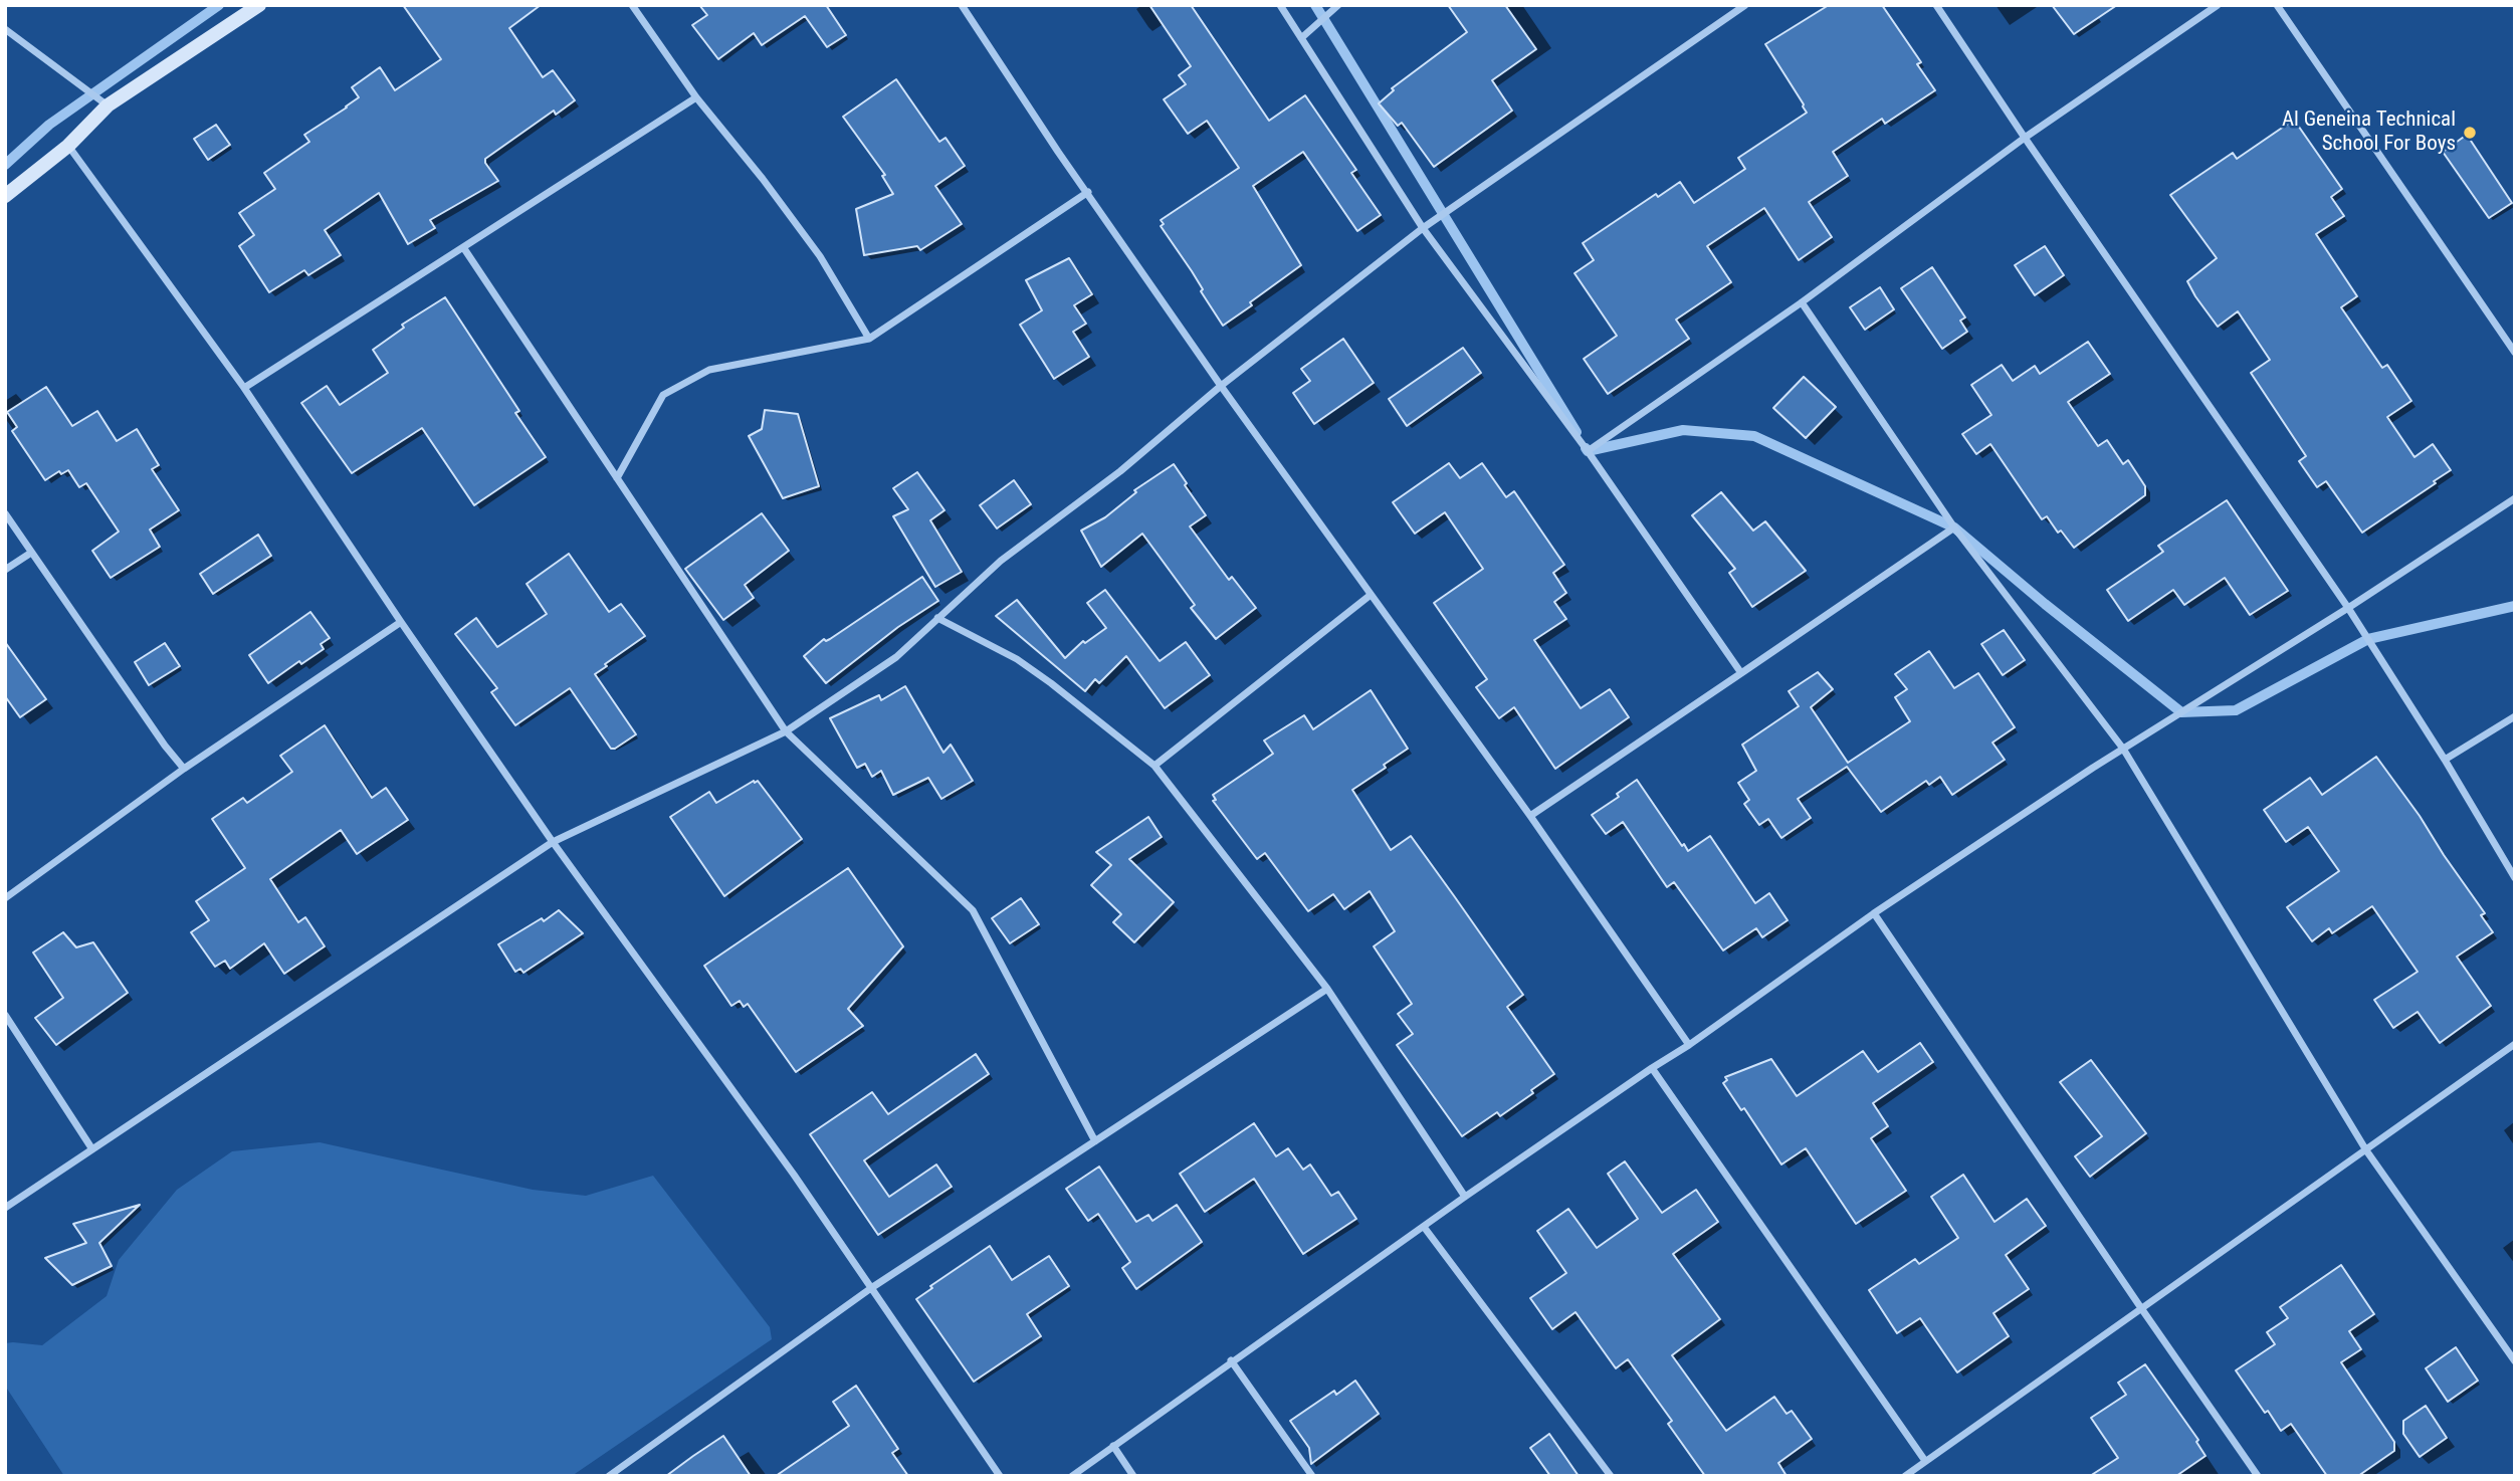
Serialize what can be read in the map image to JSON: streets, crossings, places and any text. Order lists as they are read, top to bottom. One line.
{"places":["Al Geneina Technical School For Boys"]}
